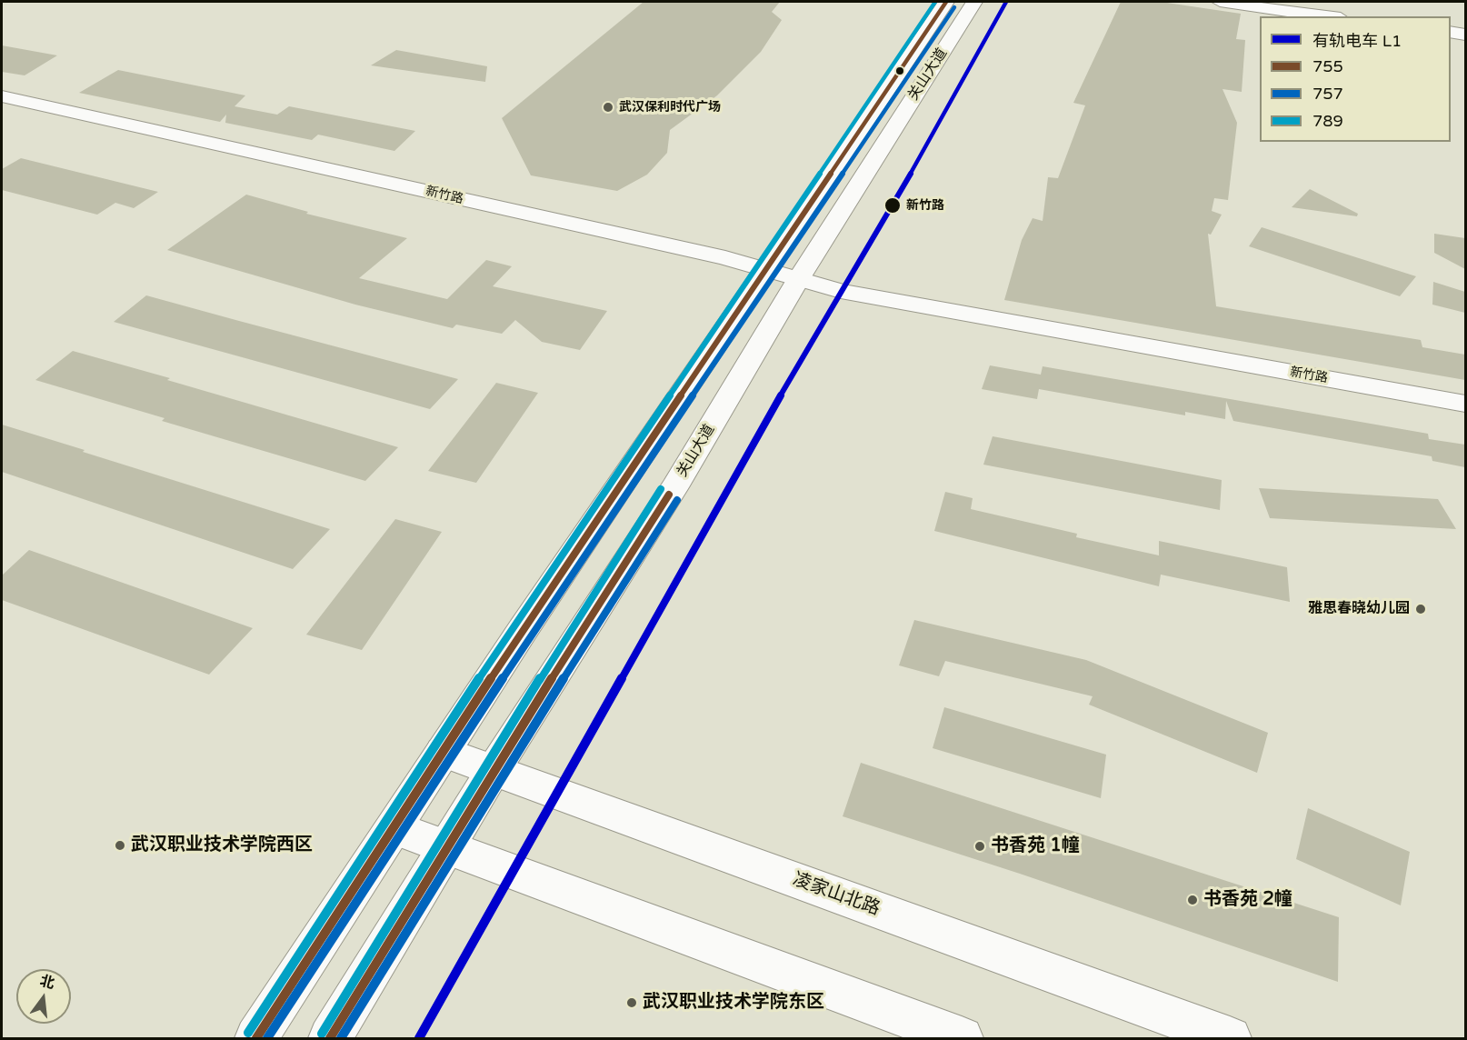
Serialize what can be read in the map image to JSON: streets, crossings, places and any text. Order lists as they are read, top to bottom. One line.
{"streets":{"main road":["关山大道","新竹路","凌家山北路"]},"crossings":[["关山大道","新竹路"],["关山大道","凌家山北路"]],"places":["武汉保利时代广场","新竹路","雅思春晓幼儿园","武汉职业技术学院西区","书香苑 1幢","书香苑 2幢","武汉职业技术学院东区"],"lines":["tram line L1","transit line 755","transit line 789","transit line 757"],"legend":["有轨电车 L1","755","757","789"],"north":"top"}
